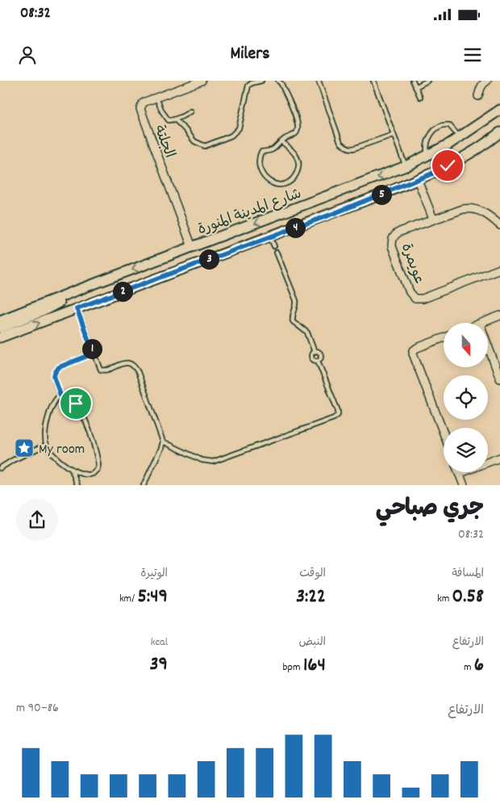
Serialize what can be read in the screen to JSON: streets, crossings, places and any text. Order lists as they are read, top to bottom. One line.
{"streets":{"street":["الجلتة","شارع المدينة المنورة","عويمرة"]},"crossings":[["الجلتة","شارع المدينة المنورة"]],"places":{"place":["My room"]},"north":"bottom","page":{"status":"08:32","header":"Milers","pins":["5","4","3","2","1"],"heading":["جري صباحي","08:32"],"stats":[["المسافة","0.58 km"],["الوقت","3:22"],["الوتيرة","5:49 /km"],["الارتفاع","6 m"],["النبض","164 bpm"],["kcal","39"]],"chart":["الارتفاع","86–90 m"]}}
